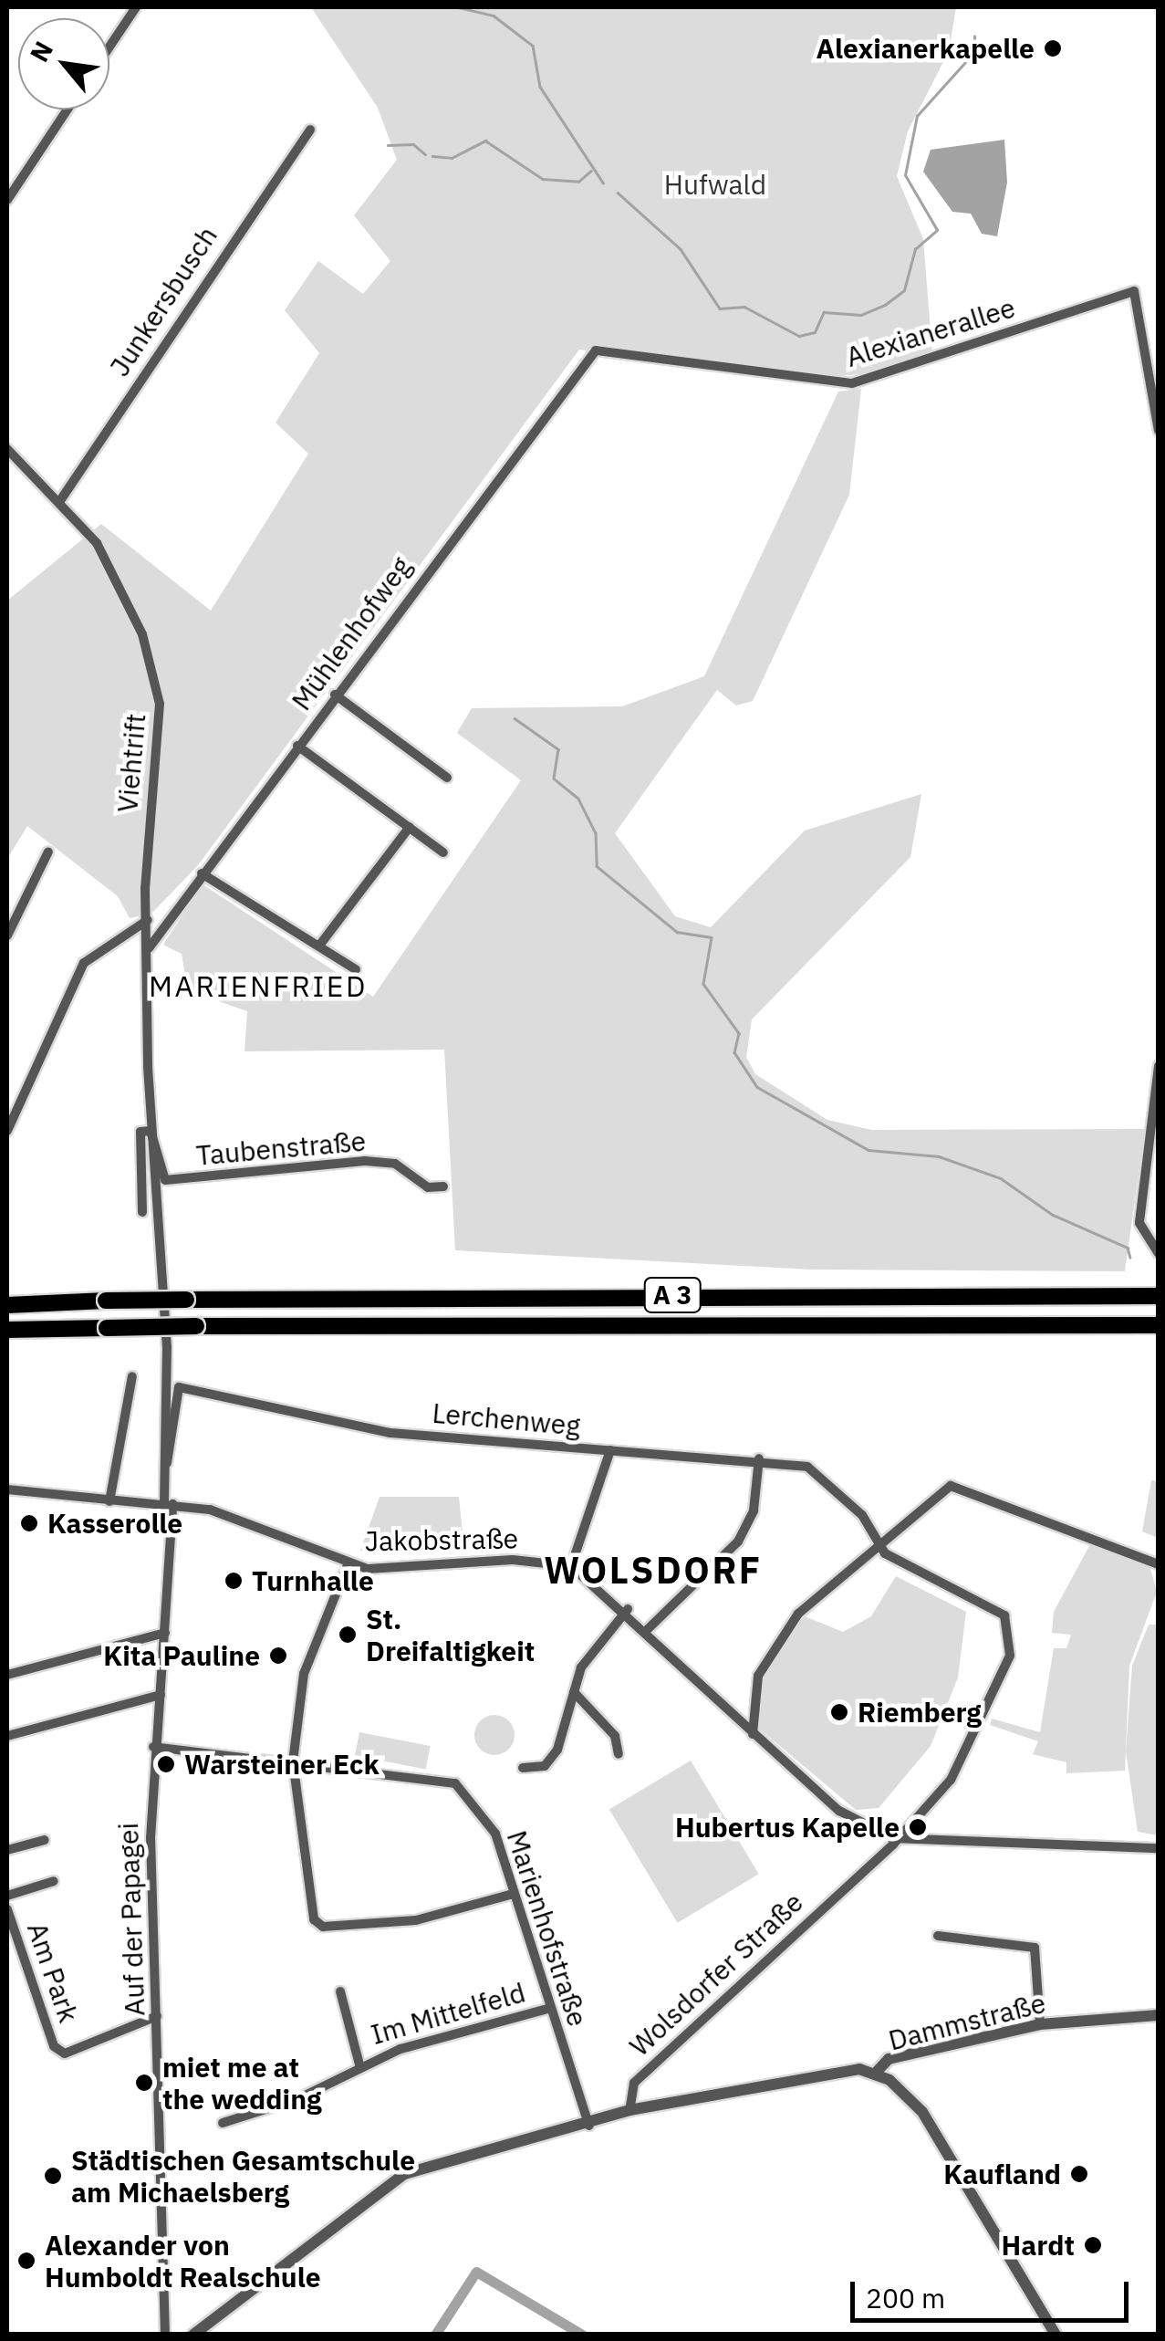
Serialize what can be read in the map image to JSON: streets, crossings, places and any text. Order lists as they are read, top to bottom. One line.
{"streets":{"highway":["A 3"],"street":["Junkersbusch","Alexianerallee","Mühlenhofweg","Viehtrift","Taubenstraße","Lerchenweg","Jakobstraße","Auf der Papagei","Marienhofstraße","Am Park","Wolsdorfer Straße","Im Mittelfeld","Dammstraße"]},"crossings":[["Junkersbusch","Viehtrift"],["Alexianerallee","Mühlenhofweg"],["Mühlenhofweg","Viehtrift"],["Viehtrift","Taubenstraße"],["Viehtrift","Auf der Papagei"],["Lerchenweg","Auf der Papagei"],["Lerchenweg","Wolsdorfer Straße"],["Jakobstraße","Auf der Papagei"],["Auf der Papagei","Marienhofstraße"],["Auf der Papagei","Am Park"],["Marienhofstraße","Im Mittelfeld"],["Wolsdorfer Straße","Dammstraße"]],"districts":["MARIENFRIED","WOLSDORF"],"parks":["Hufwald"],"places":["Alexianerkapelle","Kasserolle","Turnhalle","St. Dreifaltigkeit","Kita Pauline","Riemberg","Warsteiner Eck","Hubertus Kapelle","miet me at the wedding","Kaufland","Städtischen Gesamtschule am Michaelsberg","Hardt","Alexander von Humboldt Realschule"],"scale_bar":"200 m","north":"top left"}
